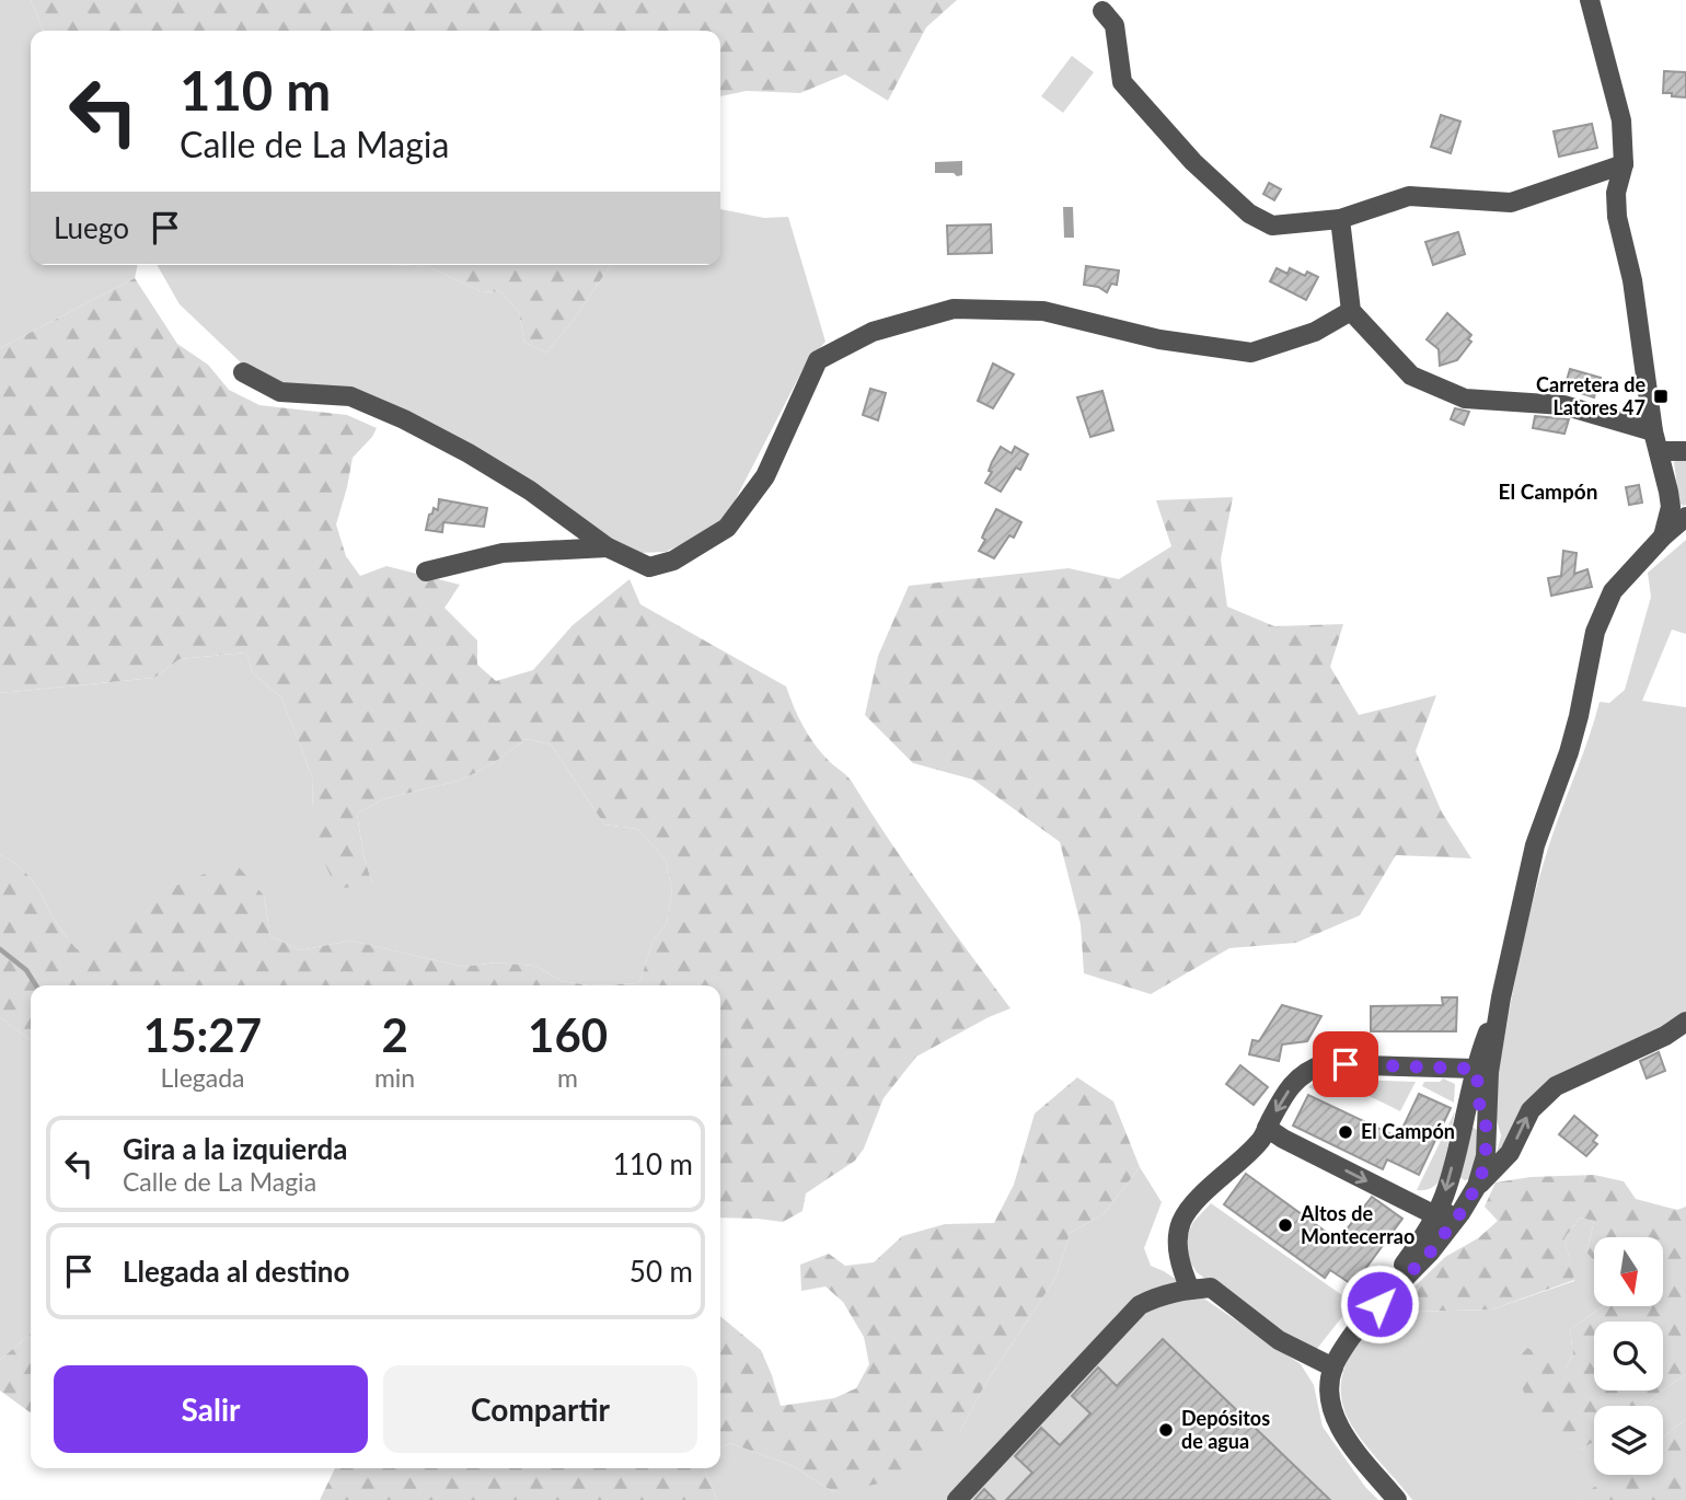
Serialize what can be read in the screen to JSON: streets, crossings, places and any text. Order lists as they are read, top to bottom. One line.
{"districts":["El Campón"],"places":{"transit":["Carretera de Latores 47"],"other":["El Campón","Altos de Montecerrao","Depósitos de agua"]},"north":"bottom","page":{"turn":["110 m","Calle de La Magia"],"then":"Luego","eta":["15:27","Llegada","2","min","160","m"],"list":[{"name":"Gira a la izquierda","note":"Calle de La Magia","value":"110 m"},{"name":"Llegada al destino","value":"50 m"}],"buttons":["Salir","Compartir"]}}
